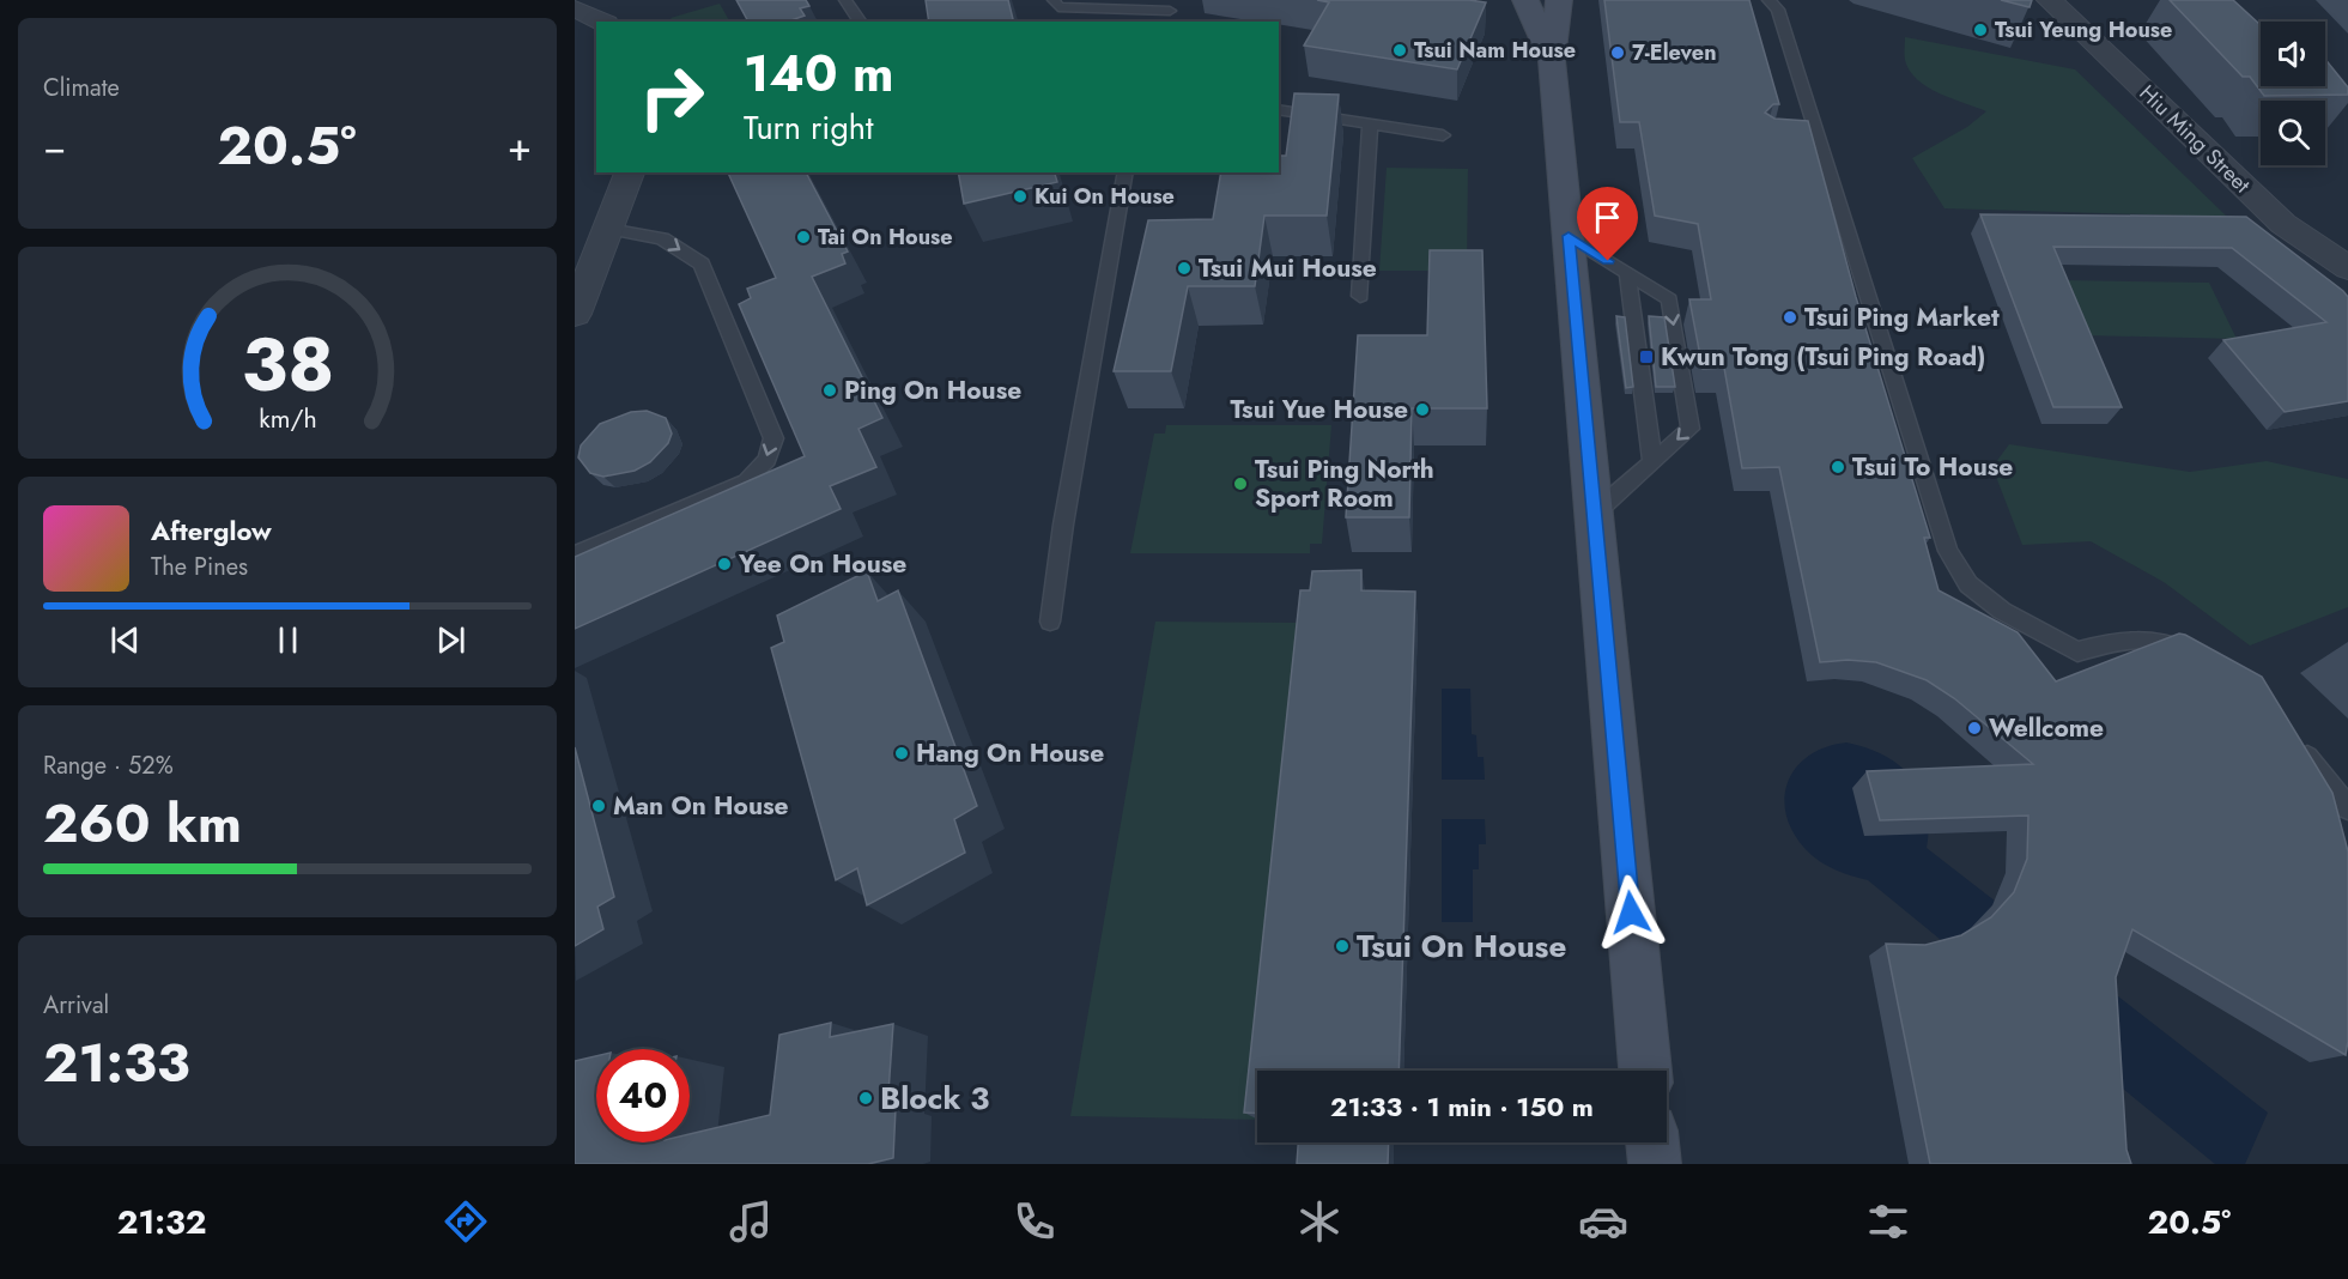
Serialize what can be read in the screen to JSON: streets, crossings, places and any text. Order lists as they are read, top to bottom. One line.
{"streets":{"street":["Hiu Ming Street"]},"places":{"other":["Tsui Yeung House","Tsui Nam House","7-Eleven","Kui On House","Tai On House","Tsui Mui House","Tsui Ping Market","Ping On House","Tsui Yue House","Tsui To House","Tsui Ping North Sport Room","Yee On House","Wellcome","Hang On House","Man On House","Tsui On House","Block 3"],"transit":["Kwun Tong (Tsui Ping Road)"]},"page":{"tile":["Climate",["Range · 52%","260 km"],["Arrival","21:33"]],"turn":["140 m","Turn right"],"heat":["−","20.5°","+"],"song":["Afterglow","The Pines"],"limit":"40","trip":"21:33 · 1 min · 150 m","tabs":["21:32","20.5°"],"gauge":["38","km/h"]}}
